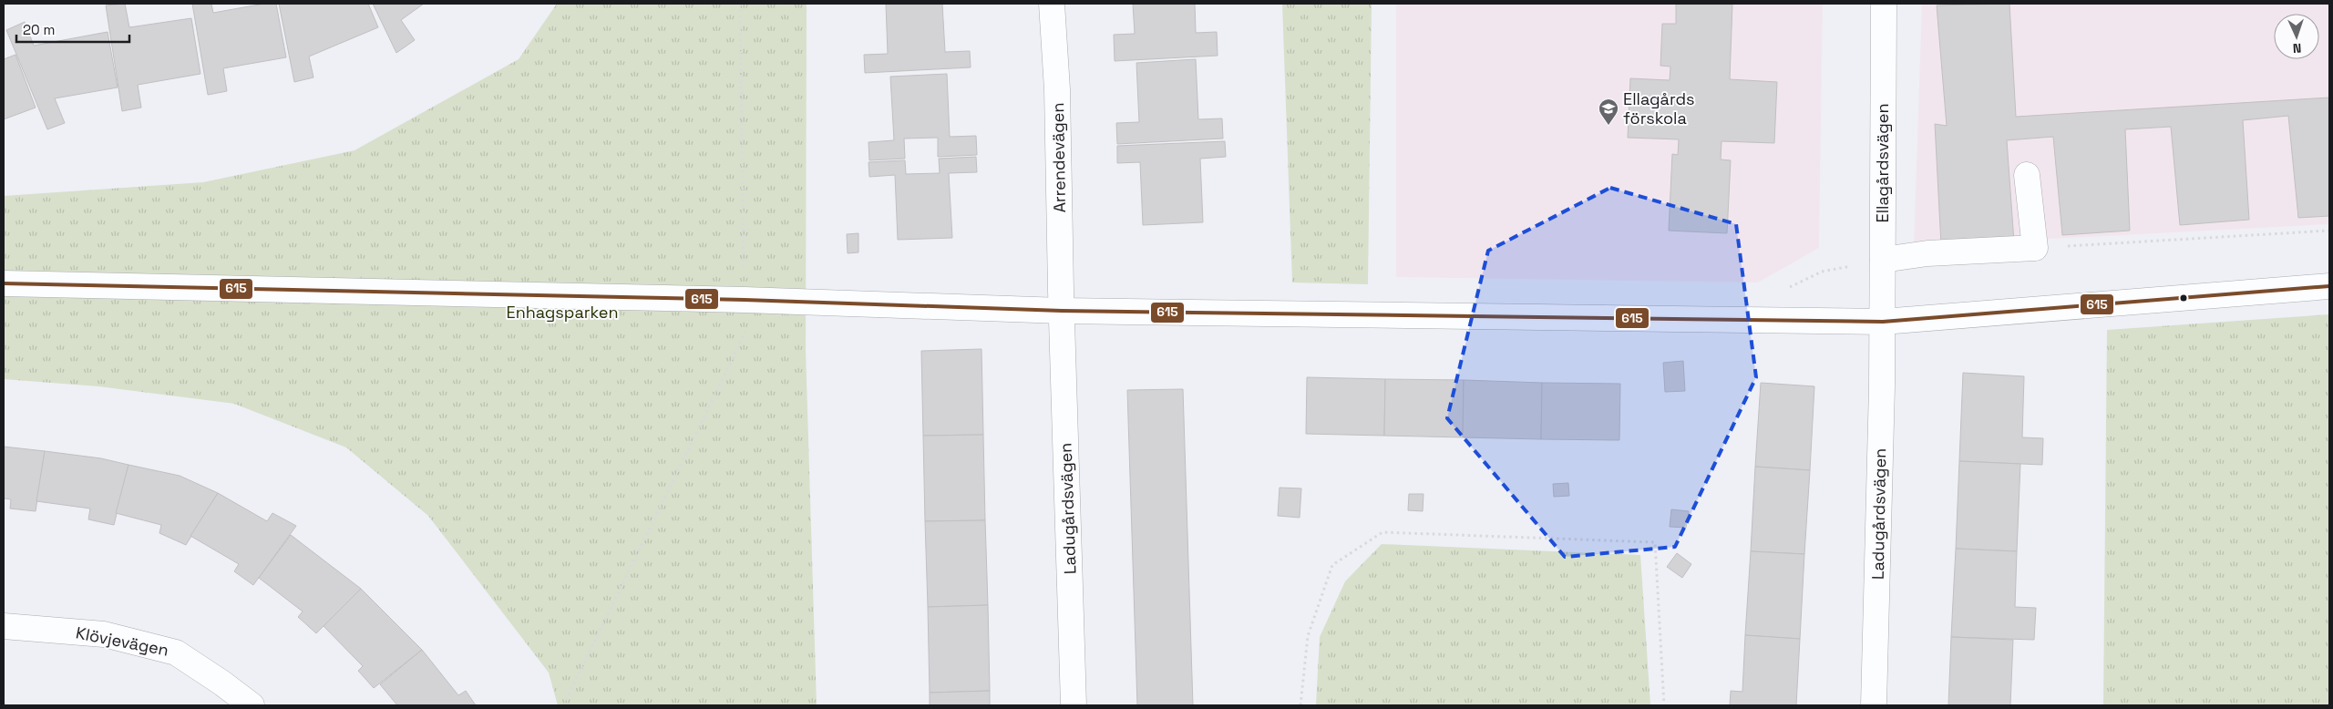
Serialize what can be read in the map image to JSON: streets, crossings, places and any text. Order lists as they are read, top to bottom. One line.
{"streets":{"street":["Arrendevägen","Ellagårdsvägen","Ladugårdsvägen","Klövjevägen"]},"crossings":[["Arrendevägen","Ladugårdsvägen"],["Ellagårdsvägen","Ladugårdsvägen"]],"parks":["Enhagsparken"],"places":{"school or university":["Ellagårds förskola"]},"lines":["transit line 615"],"scale_bar":"20 m","north":"bottom"}
